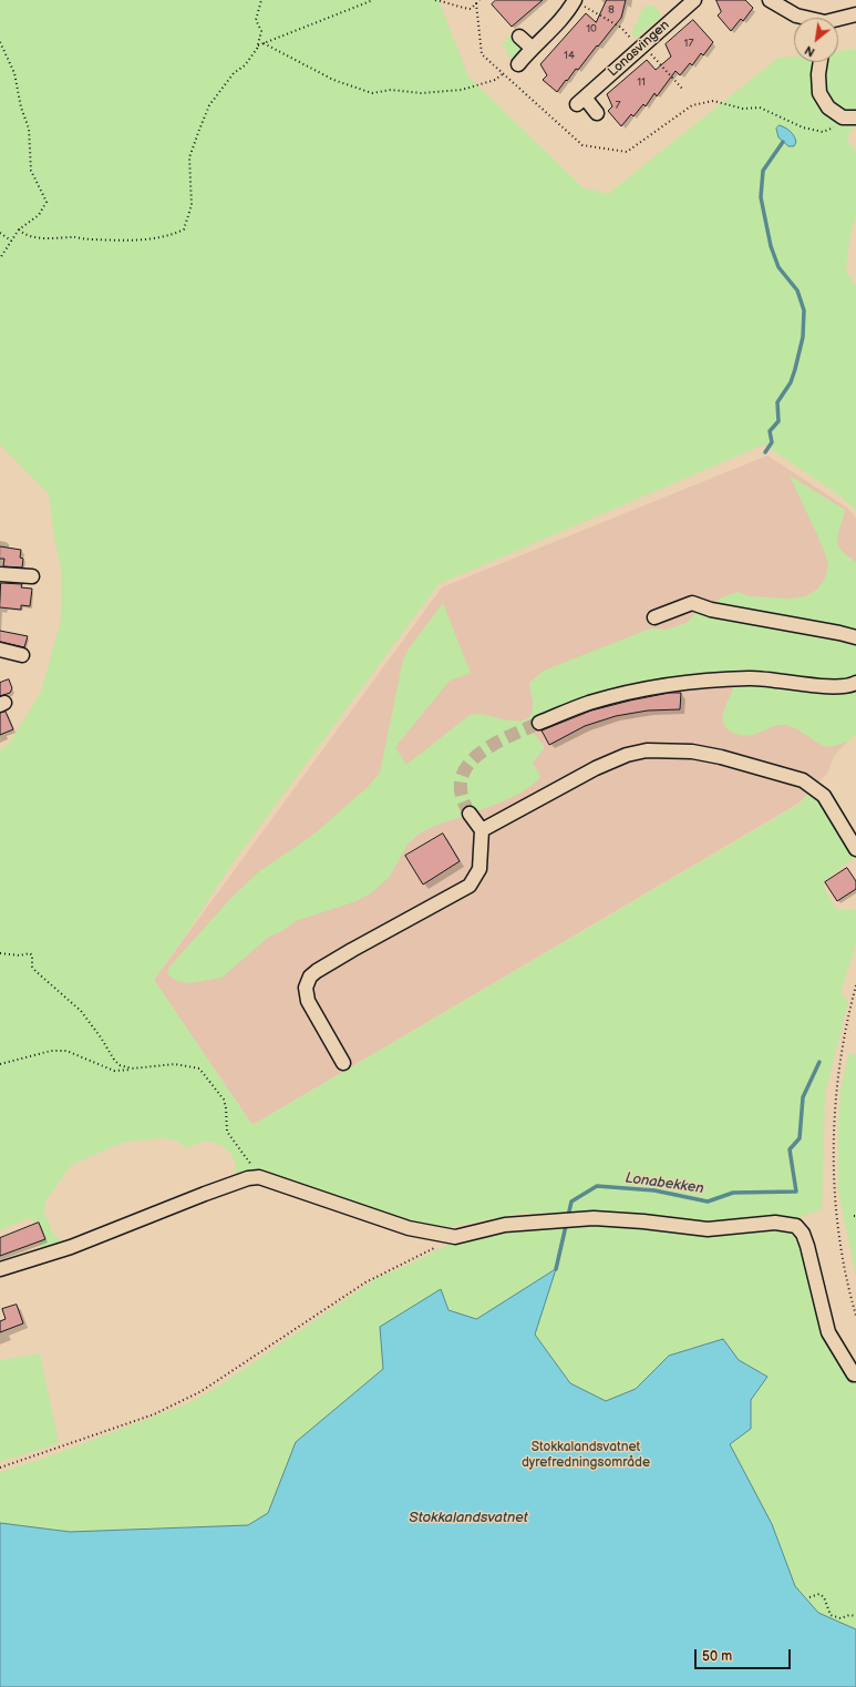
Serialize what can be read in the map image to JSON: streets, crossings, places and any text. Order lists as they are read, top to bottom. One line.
{"streets":{"street":["Lonasvingen"]},"water":["Lonabekken","Stokkalandsvatnet"],"parks":["Stokkalandsvatnet dyrefredningsområde"],"house_numbers":["8","10","17","14","11","7"],"scale_bar":"50 m","north":"bottom left"}
